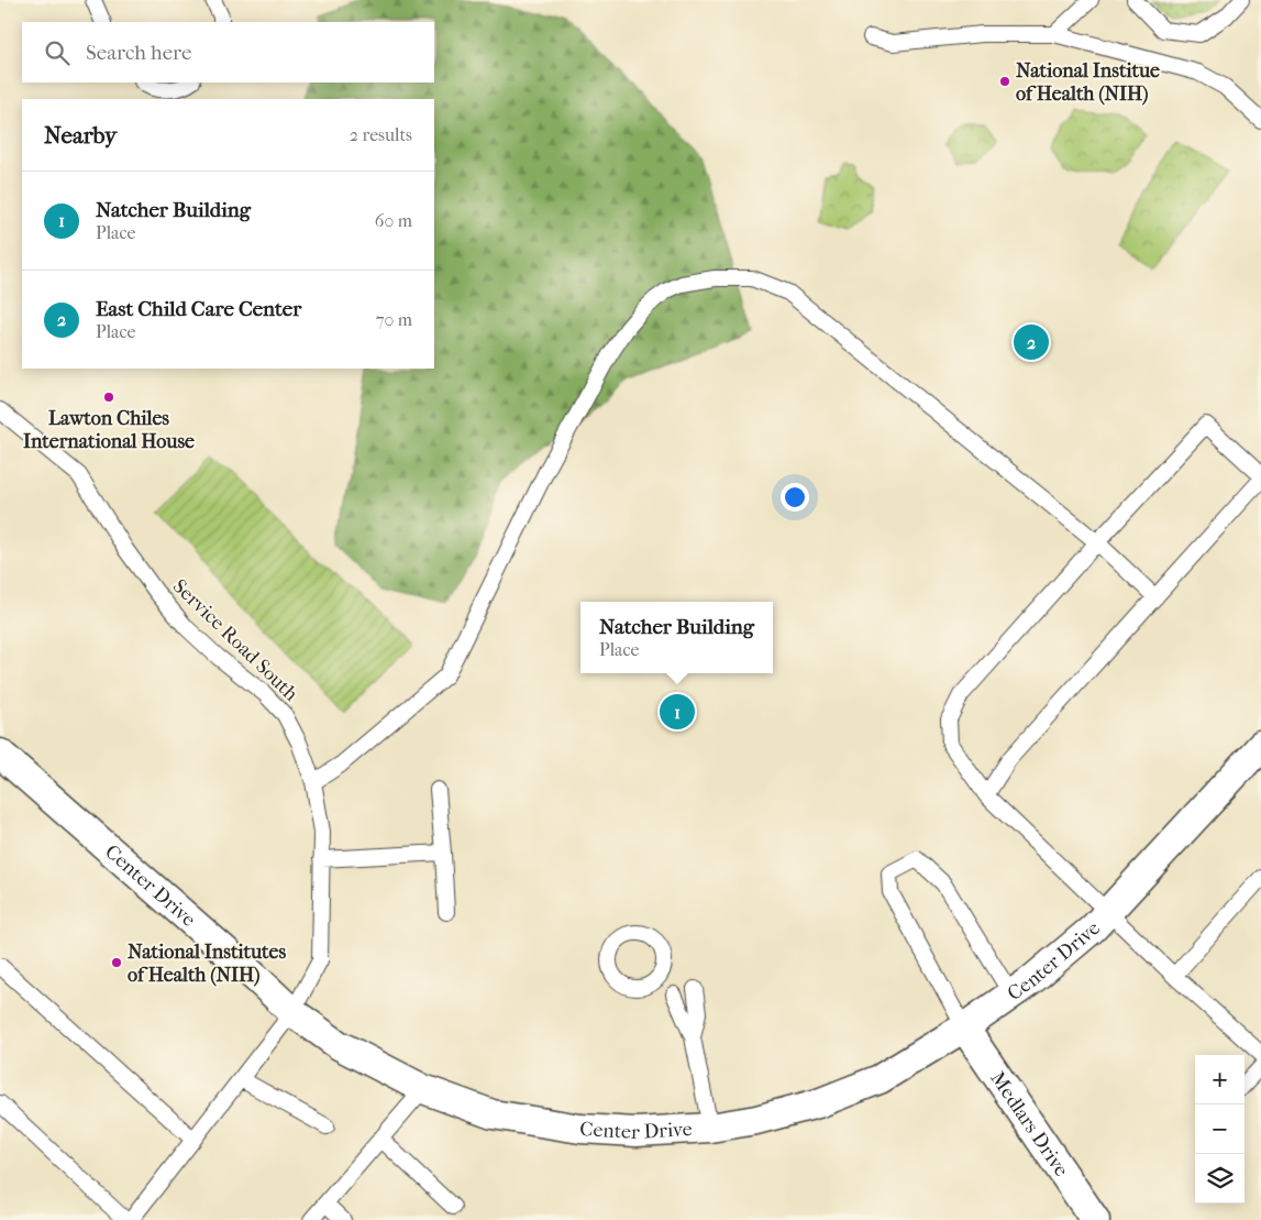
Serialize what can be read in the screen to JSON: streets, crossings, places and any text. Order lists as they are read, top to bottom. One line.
{"streets":{"street":["Center Drive","Medlars Drive"],"lane":["Service Road South"]},"crossings":[["Service Road South","Center Drive"],["Center Drive","Medlars Drive"]],"places":["National Institue of Health (NIH)","Lawton Chiles International House","National Institutes of Health (NIH)"],"page":{"search":"Search here","heading":["Nearby","2 results"],"list":[{"mark":"1","name":"Natcher Building","note":"Place","value":"60 m"},{"mark":"2","name":"East Child Care Center","note":"Place","value":"70 m"}],"pins":["2","1"],"popup":["Natcher Building","Place"],"map_buttons":["+","−"]}}
